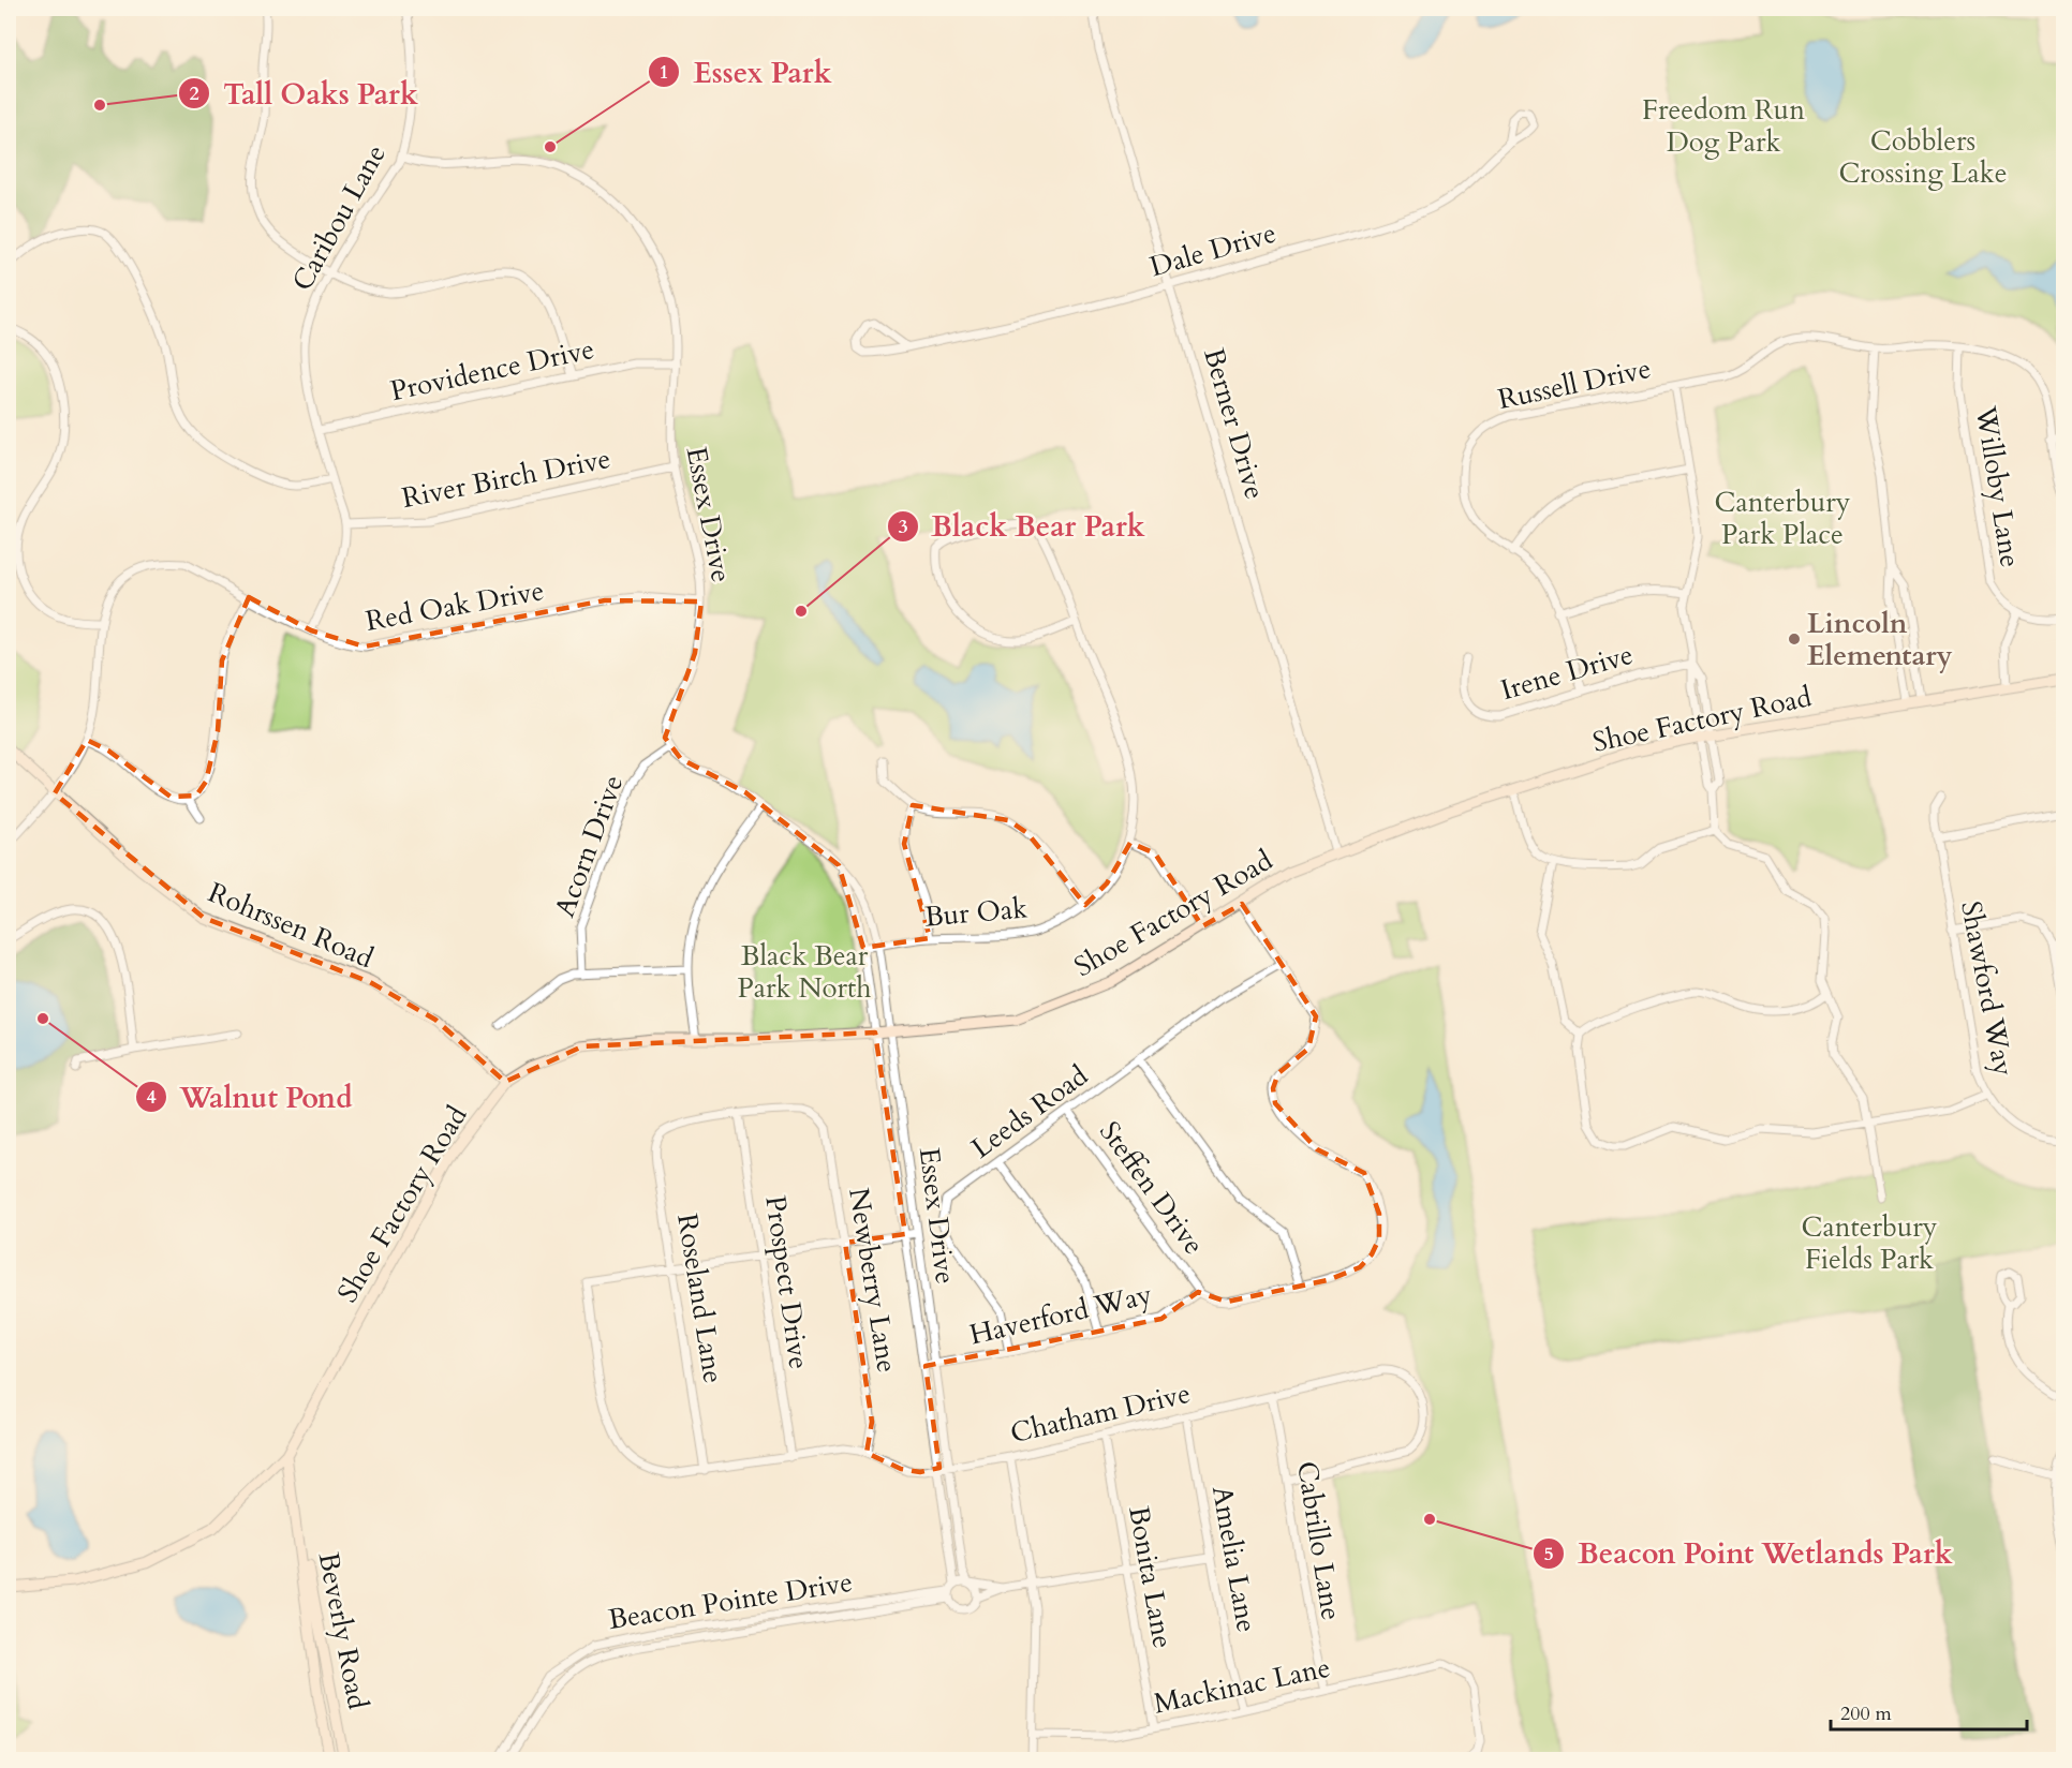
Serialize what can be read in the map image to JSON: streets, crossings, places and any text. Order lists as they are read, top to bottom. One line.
{"streets":{"street":["Caribou Lane","Dale Drive","Providence Drive","Russell Drive","Berner Drive","River Birch Drive","Willoby Lane","Essex Drive","Red Oak Drive","Irene Drive","Shoe Factory Road","Acorn Drive","Bur Oak","Rohrssen Road","Shawford Way","Leeds Road","Steffen Drive","Newberry Lane","Prospect Drive","Roseland Lane","Haverford Way","Chatham Drive","Cabrillo Lane","Amelia Lane","Bonita Lane","Beacon Pointe Drive","Beverly Road","Mackinac Lane"]},"crossings":[["Caribou Lane","Providence Drive"],["Caribou Lane","River Birch Drive"],["Caribou Lane","Essex Drive"],["Caribou Lane","Red Oak Drive"],["Dale Drive","Berner Drive"],["Providence Drive","Essex Drive"],["Russell Drive","Willoby Lane"],["Russell Drive","Irene Drive"],["Berner Drive","Shoe Factory Road"],["River Birch Drive","Essex Drive"],["Essex Drive","Red Oak Drive"],["Essex Drive","Shoe Factory Road"],["Essex Drive","Acorn Drive"],["Essex Drive","Bur Oak"],["Essex Drive","Haverford Way"],["Essex Drive","Chatham Drive"],["Essex Drive","Beacon Pointe Drive"],["Red Oak Drive","Rohrssen Road"],["Shoe Factory Road","Rohrssen Road"],["Shoe Factory Road","Beverly Road"],["Leeds Road","Steffen Drive"],["Leeds Road","Haverford Way"],["Steffen Drive","Haverford Way"],["Newberry Lane","Prospect Drive"],["Newberry Lane","Roseland Lane"],["Newberry Lane","Chatham Drive"],["Prospect Drive","Roseland Lane"],["Prospect Drive","Chatham Drive"],["Roseland Lane","Chatham Drive"],["Chatham Drive","Cabrillo Lane"],["Chatham Drive","Amelia Lane"],["Chatham Drive","Bonita Lane"],["Cabrillo Lane","Mackinac Lane"],["Amelia Lane","Mackinac Lane"],["Bonita Lane","Mackinac Lane"]],"parks":["Freedom Run Dog Park","Cobblers Crossing Lake","Canterbury Park Place","Black Bear Park North","Canterbury Fields Park"],"places":["Tall Oaks Park","Essex Park","Black Bear Park","Lincoln Elementary","Walnut Pond","Beacon Point Wetlands Park"],"scale_bar":"200 m"}
